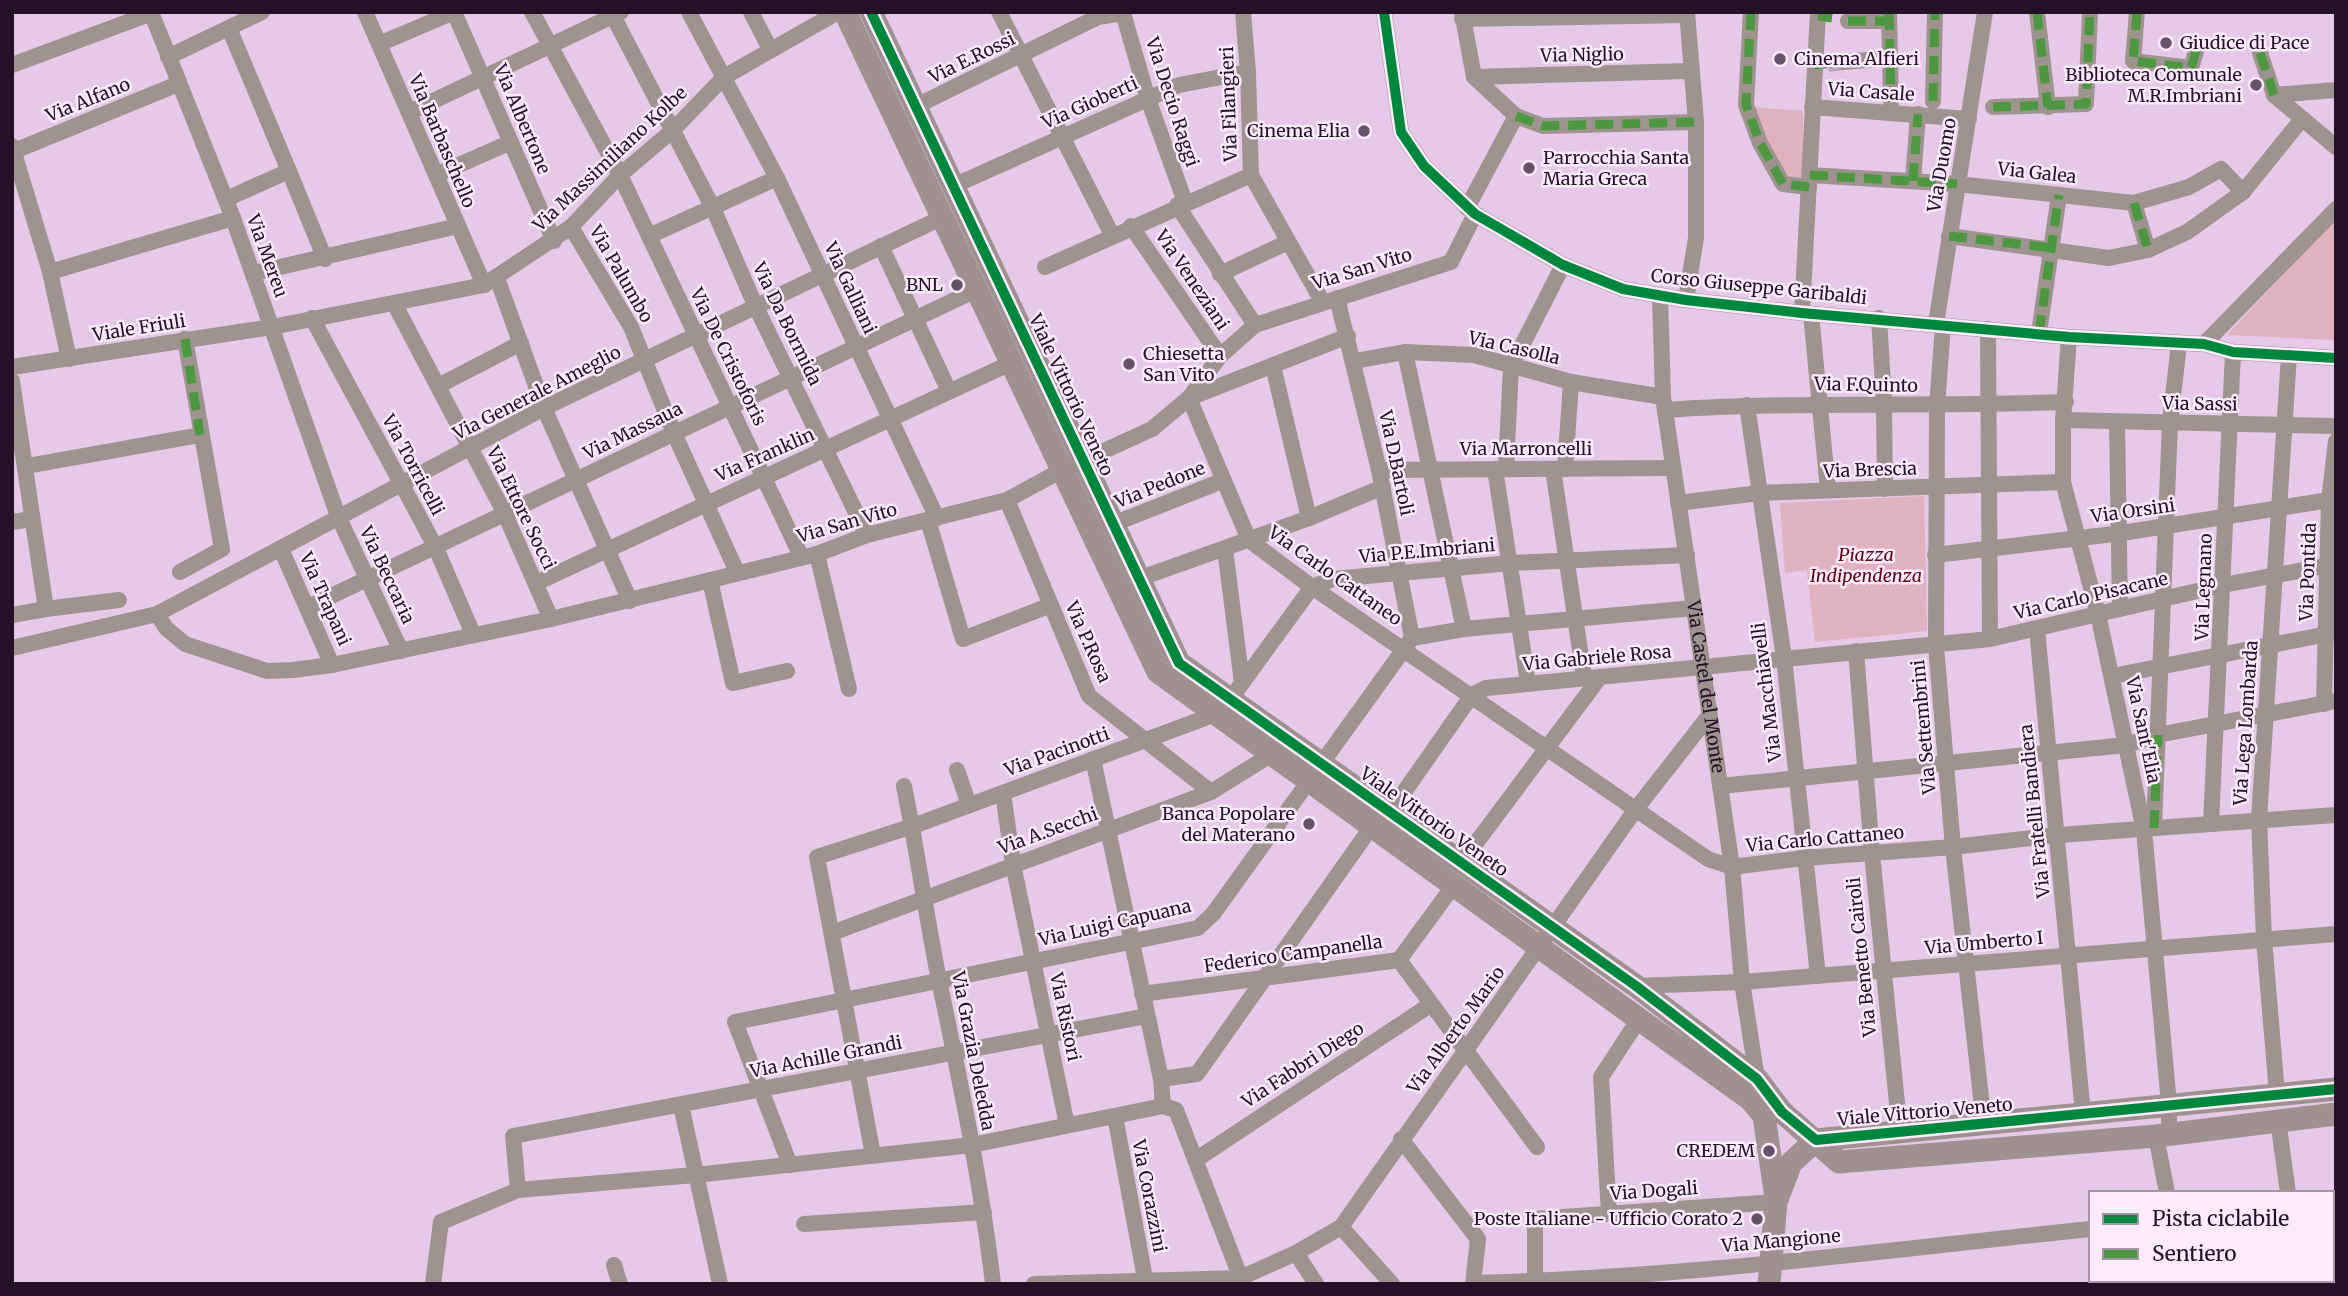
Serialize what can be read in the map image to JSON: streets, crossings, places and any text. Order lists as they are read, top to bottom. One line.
{"streets":{"main road":["Viale Vittorio Veneto","Via Castel del Monte"],"street":["Via Niglio","Via E.Rossi","Via Casale","Via Alfano","Via Decio Raggi","Via Gioberti","Via Filangieri","Via Albertone","Via Barbaschello","Via Massimiliano Kolbe","Via Duomo","Via Galea","Via Mereu","Via San Vito","Via Palumbo","Via Veneziani","Corso Giuseppe Garibaldi","Via Galliani","Via Da Bormida","Viale Friuli","Via Casolla","Via De Cristoforis","Via F.Quinto","Via Generale Ameglio","Via Sassi","Via Massaua","Via Marroncelli","Via Franklin","Via D.Bartoli","Via Torricelli","Via Brescia","Via Pedone","Via Ettore Socci","Via Orsini","Via P.E.Imbriani","Via Pontida","Via Beccaria","Via Carlo Cattaneo","Via Legnano","Via Carlo Pisacane","Via Trapani","Via P.Rosa","Via Gabriele Rosa","Via Macchiavelli","Via Lega Lombarda","Via Settembrini","Via Sant'Elia","Via Pacinotti","Via Fratelli Bandiera","Via A.Secchi","Via Luigi Capuana","Via Umberto I","Federico Campanella","Via Benetto Cairoli","Via Ristori","Via Alberto Mario","Via Grazia Deledda","Via Achille Grandi","Via Fabbri Diego","Via Dogali","Via Corazzini","Via Mangione"]},"crossings":[["Via E.Rossi","Via Decio Raggi"],["Via E.Rossi","Viale Vittorio Veneto"],["Via Casale","Via Duomo"],["Via Alfano","Via Mereu"],["Via Decio Raggi","Via Gioberti"],["Via Decio Raggi","Via San Vito"],["Via Gioberti","Via Filangieri"],["Via Gioberti","Viale Vittorio Veneto"],["Via Filangieri","Via San Vito"],["Via Filangieri","Via D.Bartoli"],["Via Albertone","Via Massimiliano Kolbe"],["Via Barbaschello","Via Massimiliano Kolbe"],["Via Barbaschello","Via San Vito"],["Via Barbaschello","Via Generale Ameglio"],["Via Barbaschello","Via Massaua"],["Via Barbaschello","Via Franklin"],["Via Massimiliano Kolbe","Via Mereu"],["Via Massimiliano Kolbe","Via Palumbo"],["Via Massimiliano Kolbe","Via Galliani"],["Via Massimiliano Kolbe","Via Da Bormida"],["Via Massimiliano Kolbe","Viale Friuli"],["Via Massimiliano Kolbe","Via De Cristoforis"],["Via Massimiliano Kolbe","Via Torricelli"],["Via Massimiliano Kolbe","Via Ettore Socci"],["Via Duomo","Via Galea"],["Via Duomo","Corso Giuseppe Garibaldi"],["Via Duomo","Via Settembrini"],["Via Mereu","Viale Friuli"],["Via Mereu","Via Generale Ameglio"],["Via Mereu","Via Beccaria"],["Via San Vito","Via Palumbo"],["Via San Vito","Via Veneziani"],["Via San Vito","Corso Giuseppe Garibaldi"],["Via San Vito","Via Galliani"],["Via San Vito","Via Da Bormida"],["Via San Vito","Via De Cristoforis"],["Via San Vito","Via Generale Ameglio"],["Via San Vito","Viale Vittorio Veneto"],["Via San Vito","Via D.Bartoli"],["Via San Vito","Via Torricelli"],["Via San Vito","Via Ettore Socci"],["Via San Vito","Via Beccaria"],["Via San Vito","Via Trapani"],["Via San Vito","Via P.Rosa"],["Via Palumbo","Via Generale Ameglio"],["Via Palumbo","Via Massaua"],["Via Palumbo","Via Franklin"],["Corso Giuseppe Garibaldi","Via Legnano"],["Corso Giuseppe Garibaldi","Via Castel del Monte"],["Corso Giuseppe Garibaldi","Via Lega Lombarda"],["Corso Giuseppe Garibaldi","Via Settembrini"],["Corso Giuseppe Garibaldi","Via Sant'Elia"],["Via Galliani","Via Generale Ameglio"],["Via Galliani","Via Massaua"],["Via Galliani","Via Franklin"],["Via Galliani","Via P.Rosa"],["Via Da Bormida","Via Generale Ameglio"],["Via Da Bormida","Via Massaua"],["Via Da Bormida","Via Franklin"],["Via Casolla","Via F.Quinto"],["Via Casolla","Via D.Bartoli"],["Via Casolla","Via Castel del Monte"],["Via De Cristoforis","Via Generale Ameglio"],["Via De Cristoforis","Via Massaua"],["Via De Cristoforis","Via Franklin"],["Via F.Quinto","Via Castel del Monte"],["Via F.Quinto","Via Macchiavelli"],["Via F.Quinto","Via Settembrini"],["Via F.Quinto","Via Sant'Elia"],["Via Generale Ameglio","Viale Vittorio Veneto"],["Via Generale Ameglio","Via Torricelli"],["Via Generale Ameglio","Via Ettore Socci"],["Via Generale Ameglio","Via Beccaria"],["Via Generale Ameglio","Via Trapani"],["Viale Vittorio Veneto","Via Massaua"],["Viale Vittorio Veneto","Via Franklin"],["Viale Vittorio Veneto","Via Pedone"],["Viale Vittorio Veneto","Via Castel del Monte"],["Viale Vittorio Veneto","Via Lega Lombarda"],["Viale Vittorio Veneto","Via Settembrini"],["Viale Vittorio Veneto","Via Sant'Elia"],["Viale Vittorio Veneto","Via Pacinotti"],["Viale Vittorio Veneto","Via Fratelli Bandiera"],["Viale Vittorio Veneto","Via A.Secchi"],["Viale Vittorio Veneto","Via Luigi Capuana"],["Viale Vittorio Veneto","Via Umberto I"],["Viale Vittorio Veneto","Federico Campanella"],["Viale Vittorio Veneto","Via Benetto Cairoli"],["Viale Vittorio Veneto","Via Alberto Mario"],["Via Sassi","Via Legnano"],["Via Sassi","Via Lega Lombarda"],["Via Sassi","Via Sant'Elia"],["Via Massaua","Via Torricelli"],["Via Massaua","Via Ettore Socci"],["Via Massaua","Via Beccaria"],["Via Massaua","Via Trapani"],["Via Marroncelli","Via D.Bartoli"],["Via Marroncelli","Via Castel del Monte"],["Via Franklin","Via Ettore Socci"],["Via D.Bartoli","Via P.E.Imbriani"],["Via D.Bartoli","Via Carlo Cattaneo"],["Via D.Bartoli","Via Luigi Capuana"],["Via Brescia","Via Castel del Monte"],["Via Brescia","Via Macchiavelli"],["Via Brescia","Via Settembrini"],["Via Brescia","Via Sant'Elia"],["Via Orsini","Via Pontida"],["Via Orsini","Via Legnano"],["Via Orsini","Via Lega Lombarda"],["Via Orsini","Via Settembrini"],["Via Orsini","Via Sant'Elia"],["Via P.E.Imbriani","Via Carlo Cattaneo"],["Via P.E.Imbriani","Via Castel del Monte"],["Via Pontida","Via Carlo Pisacane"],["Via Carlo Cattaneo","Via Legnano"],["Via Carlo Cattaneo","Via Gabriele Rosa"],["Via Carlo Cattaneo","Via Castel del Monte"],["Via Carlo Cattaneo","Via Macchiavelli"],["Via Carlo Cattaneo","Via Lega Lombarda"],["Via Carlo Cattaneo","Via Settembrini"],["Via Carlo Cattaneo","Via Sant'Elia"],["Via Carlo Cattaneo","Via Fratelli Bandiera"],["Via Carlo Cattaneo","Via Luigi Capuana"],["Via Carlo Cattaneo","Via Benetto Cairoli"],["Via Carlo Cattaneo","Via Alberto Mario"],["Via Legnano","Via Carlo Pisacane"],["Via Carlo Pisacane","Via Gabriele Rosa"],["Via Carlo Pisacane","Via Lega Lombarda"],["Via Carlo Pisacane","Via Settembrini"],["Via Carlo Pisacane","Via Sant'Elia"],["Via Carlo Pisacane","Via Fratelli Bandiera"],["Via P.Rosa","Via Pacinotti"],["Via P.Rosa","Via A.Secchi"],["Via Gabriele Rosa","Via Castel del Monte"],["Via Gabriele Rosa","Via Macchiavelli"],["Via Gabriele Rosa","Via Settembrini"],["Via Gabriele Rosa","Via Benetto Cairoli"],["Via Castel del Monte","Via Umberto I"],["Via Castel del Monte","Via Alberto Mario"],["Via Castel del Monte","Via Dogali"],["Via Castel del Monte","Via Mangione"],["Via Macchiavelli","Via Umberto I"],["Via Lega Lombarda","Via Umberto I"],["Via Settembrini","Via Umberto I"],["Via Sant'Elia","Via Umberto I"],["Via Pacinotti","Via A.Secchi"],["Via Pacinotti","Via Ristori"],["Via Pacinotti","Via Grazia Deledda"],["Via Fratelli Bandiera","Via Umberto I"],["Via A.Secchi","Via Ristori"],["Via A.Secchi","Via Grazia Deledda"],["Via Luigi Capuana","Via Ristori"],["Via Luigi Capuana","Via Grazia Deledda"],["Via Luigi Capuana","Via Achille Grandi"],["Via Umberto I","Via Benetto Cairoli"],["Via Ristori","Via Achille Grandi"],["Via Alberto Mario","Via Corazzini"],["Via Grazia Deledda","Via Achille Grandi"],["Via Dogali","Via Mangione"]],"parks":["Piazza Indipendenza"],"places":["Giudice di Pace","Cinema Alfieri","Biblioteca Comunale M.R.Imbriani","Cinema Elia","Parrocchia Santa Maria Greca","BNL","Chiesetta San Vito","Banca Popolare del Materano","CREDEM","Poste Italiane - Ufficio Corato 2"],"legend":["Pista ciclabile","Sentiero"]}
